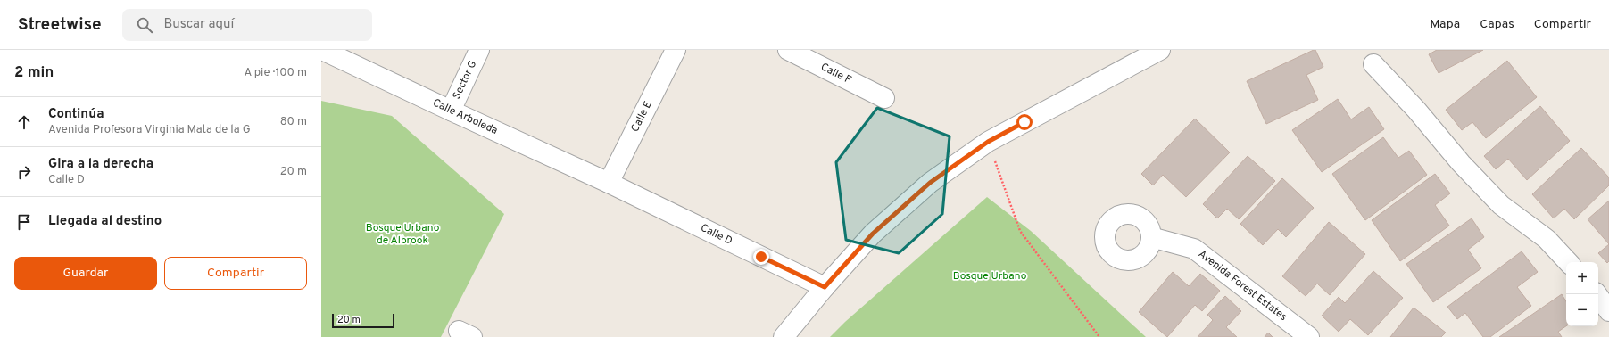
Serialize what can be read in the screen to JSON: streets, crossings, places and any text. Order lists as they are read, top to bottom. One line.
{"streets":{"street":["Calle F","Sector G","Calle E","Calle Arboleda","Calle D","Avenida Forest Estates"]},"crossings":[["Sector G","Calle Arboleda"],["Calle E","Calle Arboleda"],["Calle E","Calle D"],["Calle Arboleda","Calle D"]],"parks":["Bosque Urbano de Albrook","Bosque Urbano"],"scale_bar":"20 m","page":{"header":"Streetwise","search":"Buscar aquí","nav":["Mapa","Capas","Compartir"],"heading":["2 min","A pie · 100 m"],"list":[["Continúa","Avenida Profesora Virginia Mata de la G","80 m"],["Gira a la derecha","Calle D","20 m"],"Llegada al destino"],"buttons":["Guardar","Compartir"],"map_buttons":["+","−"],"scale":"20 m"}}
